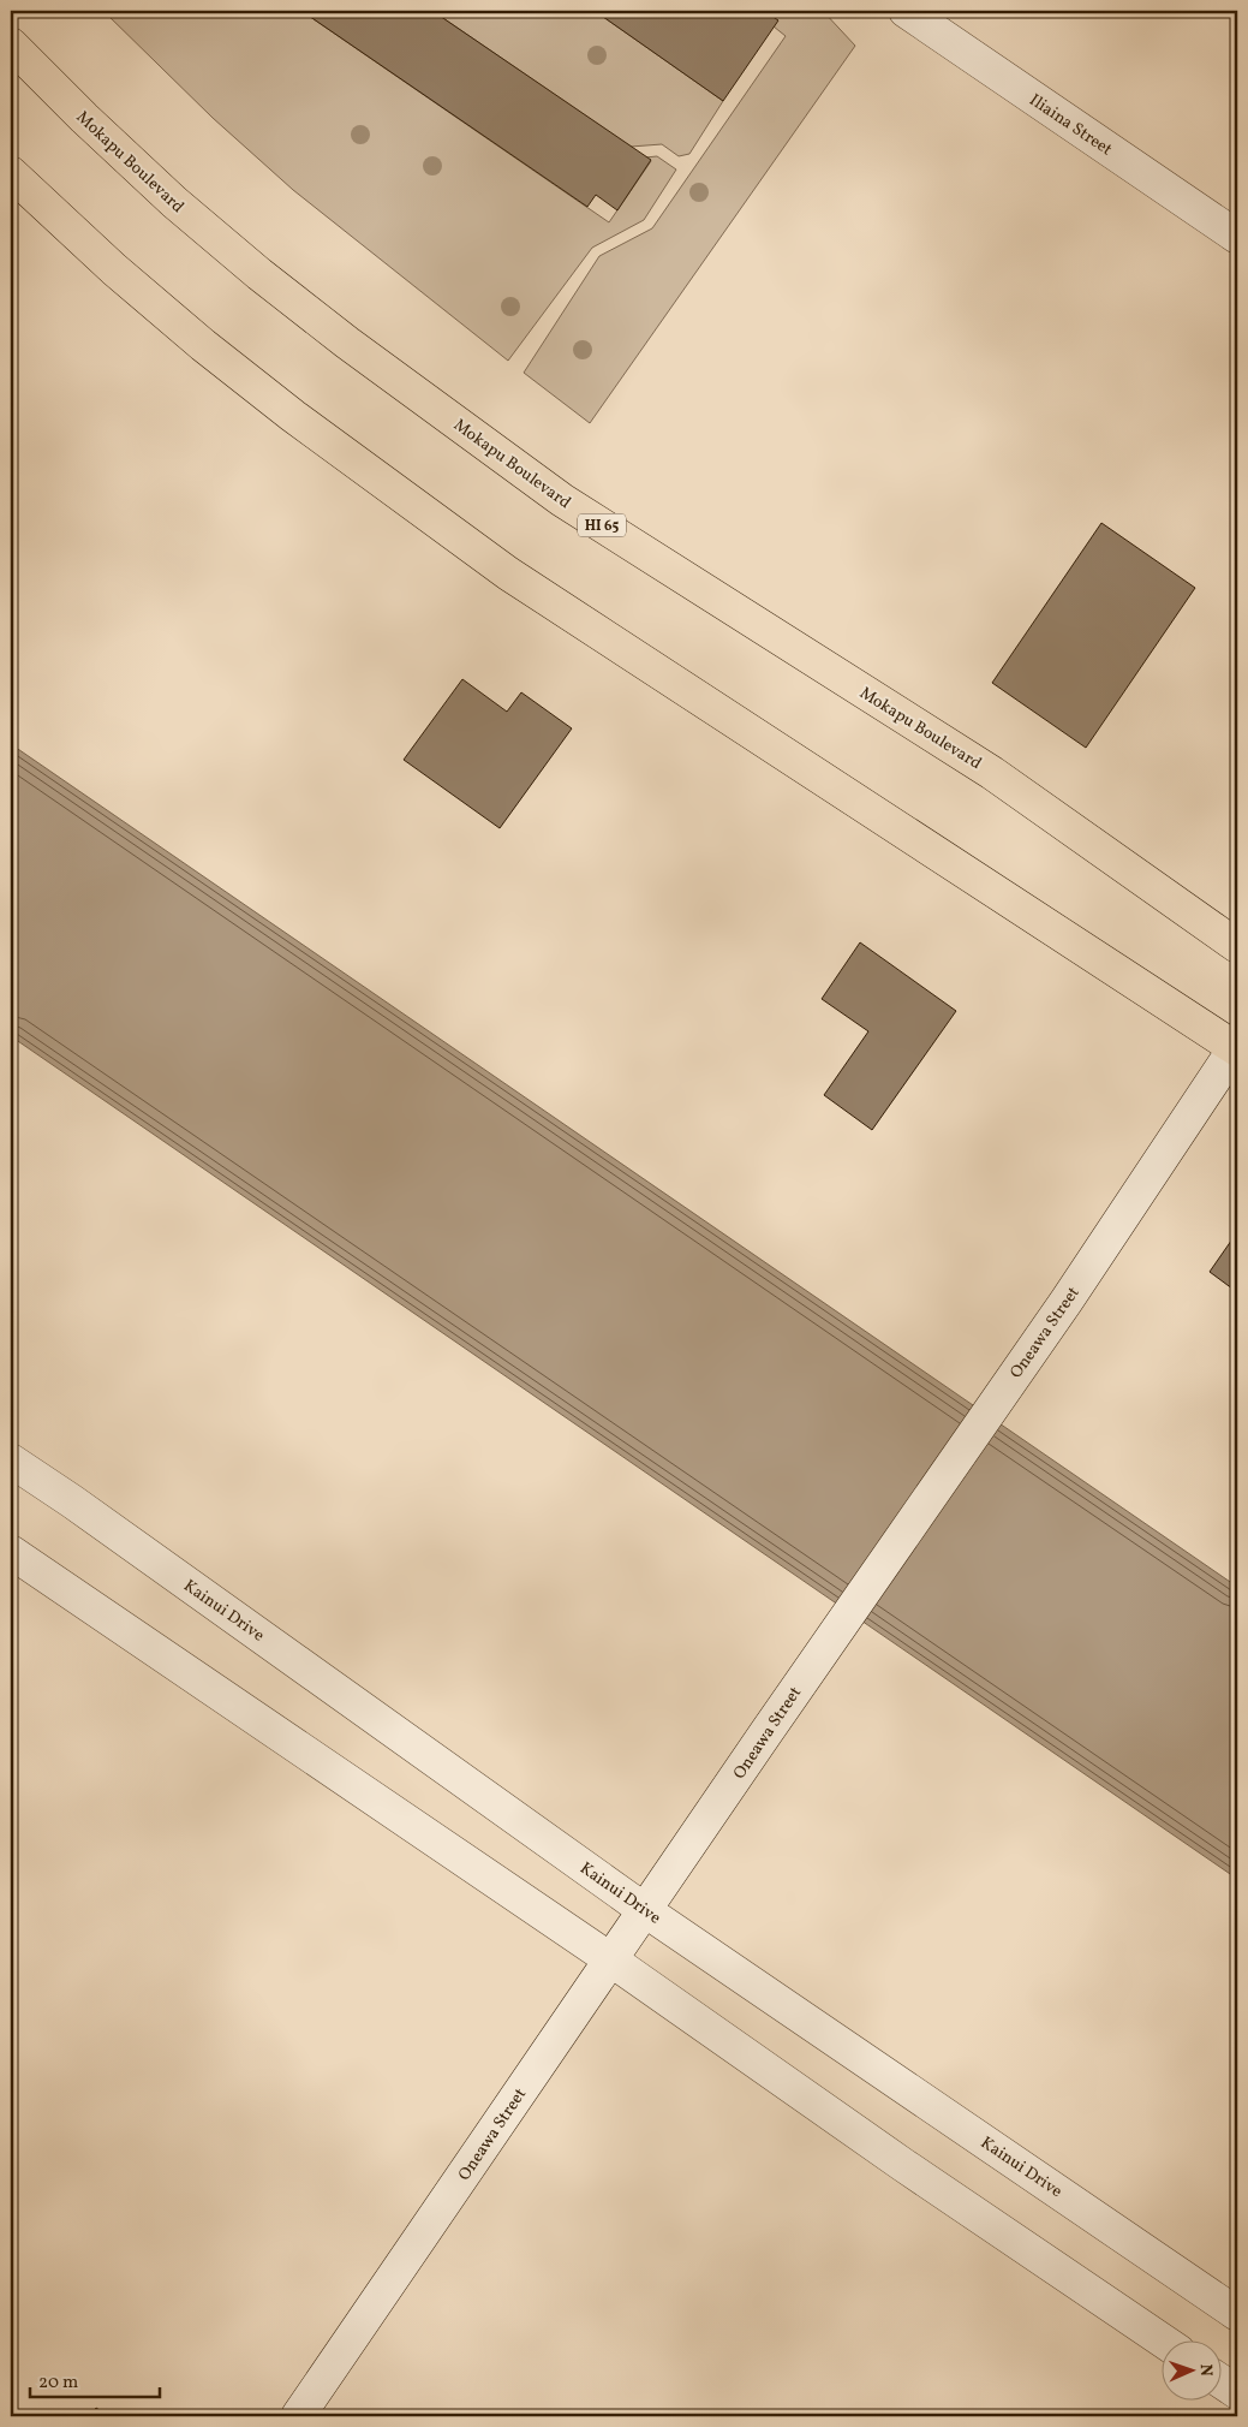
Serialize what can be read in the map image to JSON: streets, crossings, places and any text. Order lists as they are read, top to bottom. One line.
{"streets":{"main road":["Mokapu Boulevard","HI 65"],"street":["Iliaina Street","Oneawa Street","Kainui Drive"]},"crossings":[["Oneawa Street","Kainui Drive"]],"scale_bar":"20 m","north":"right"}
